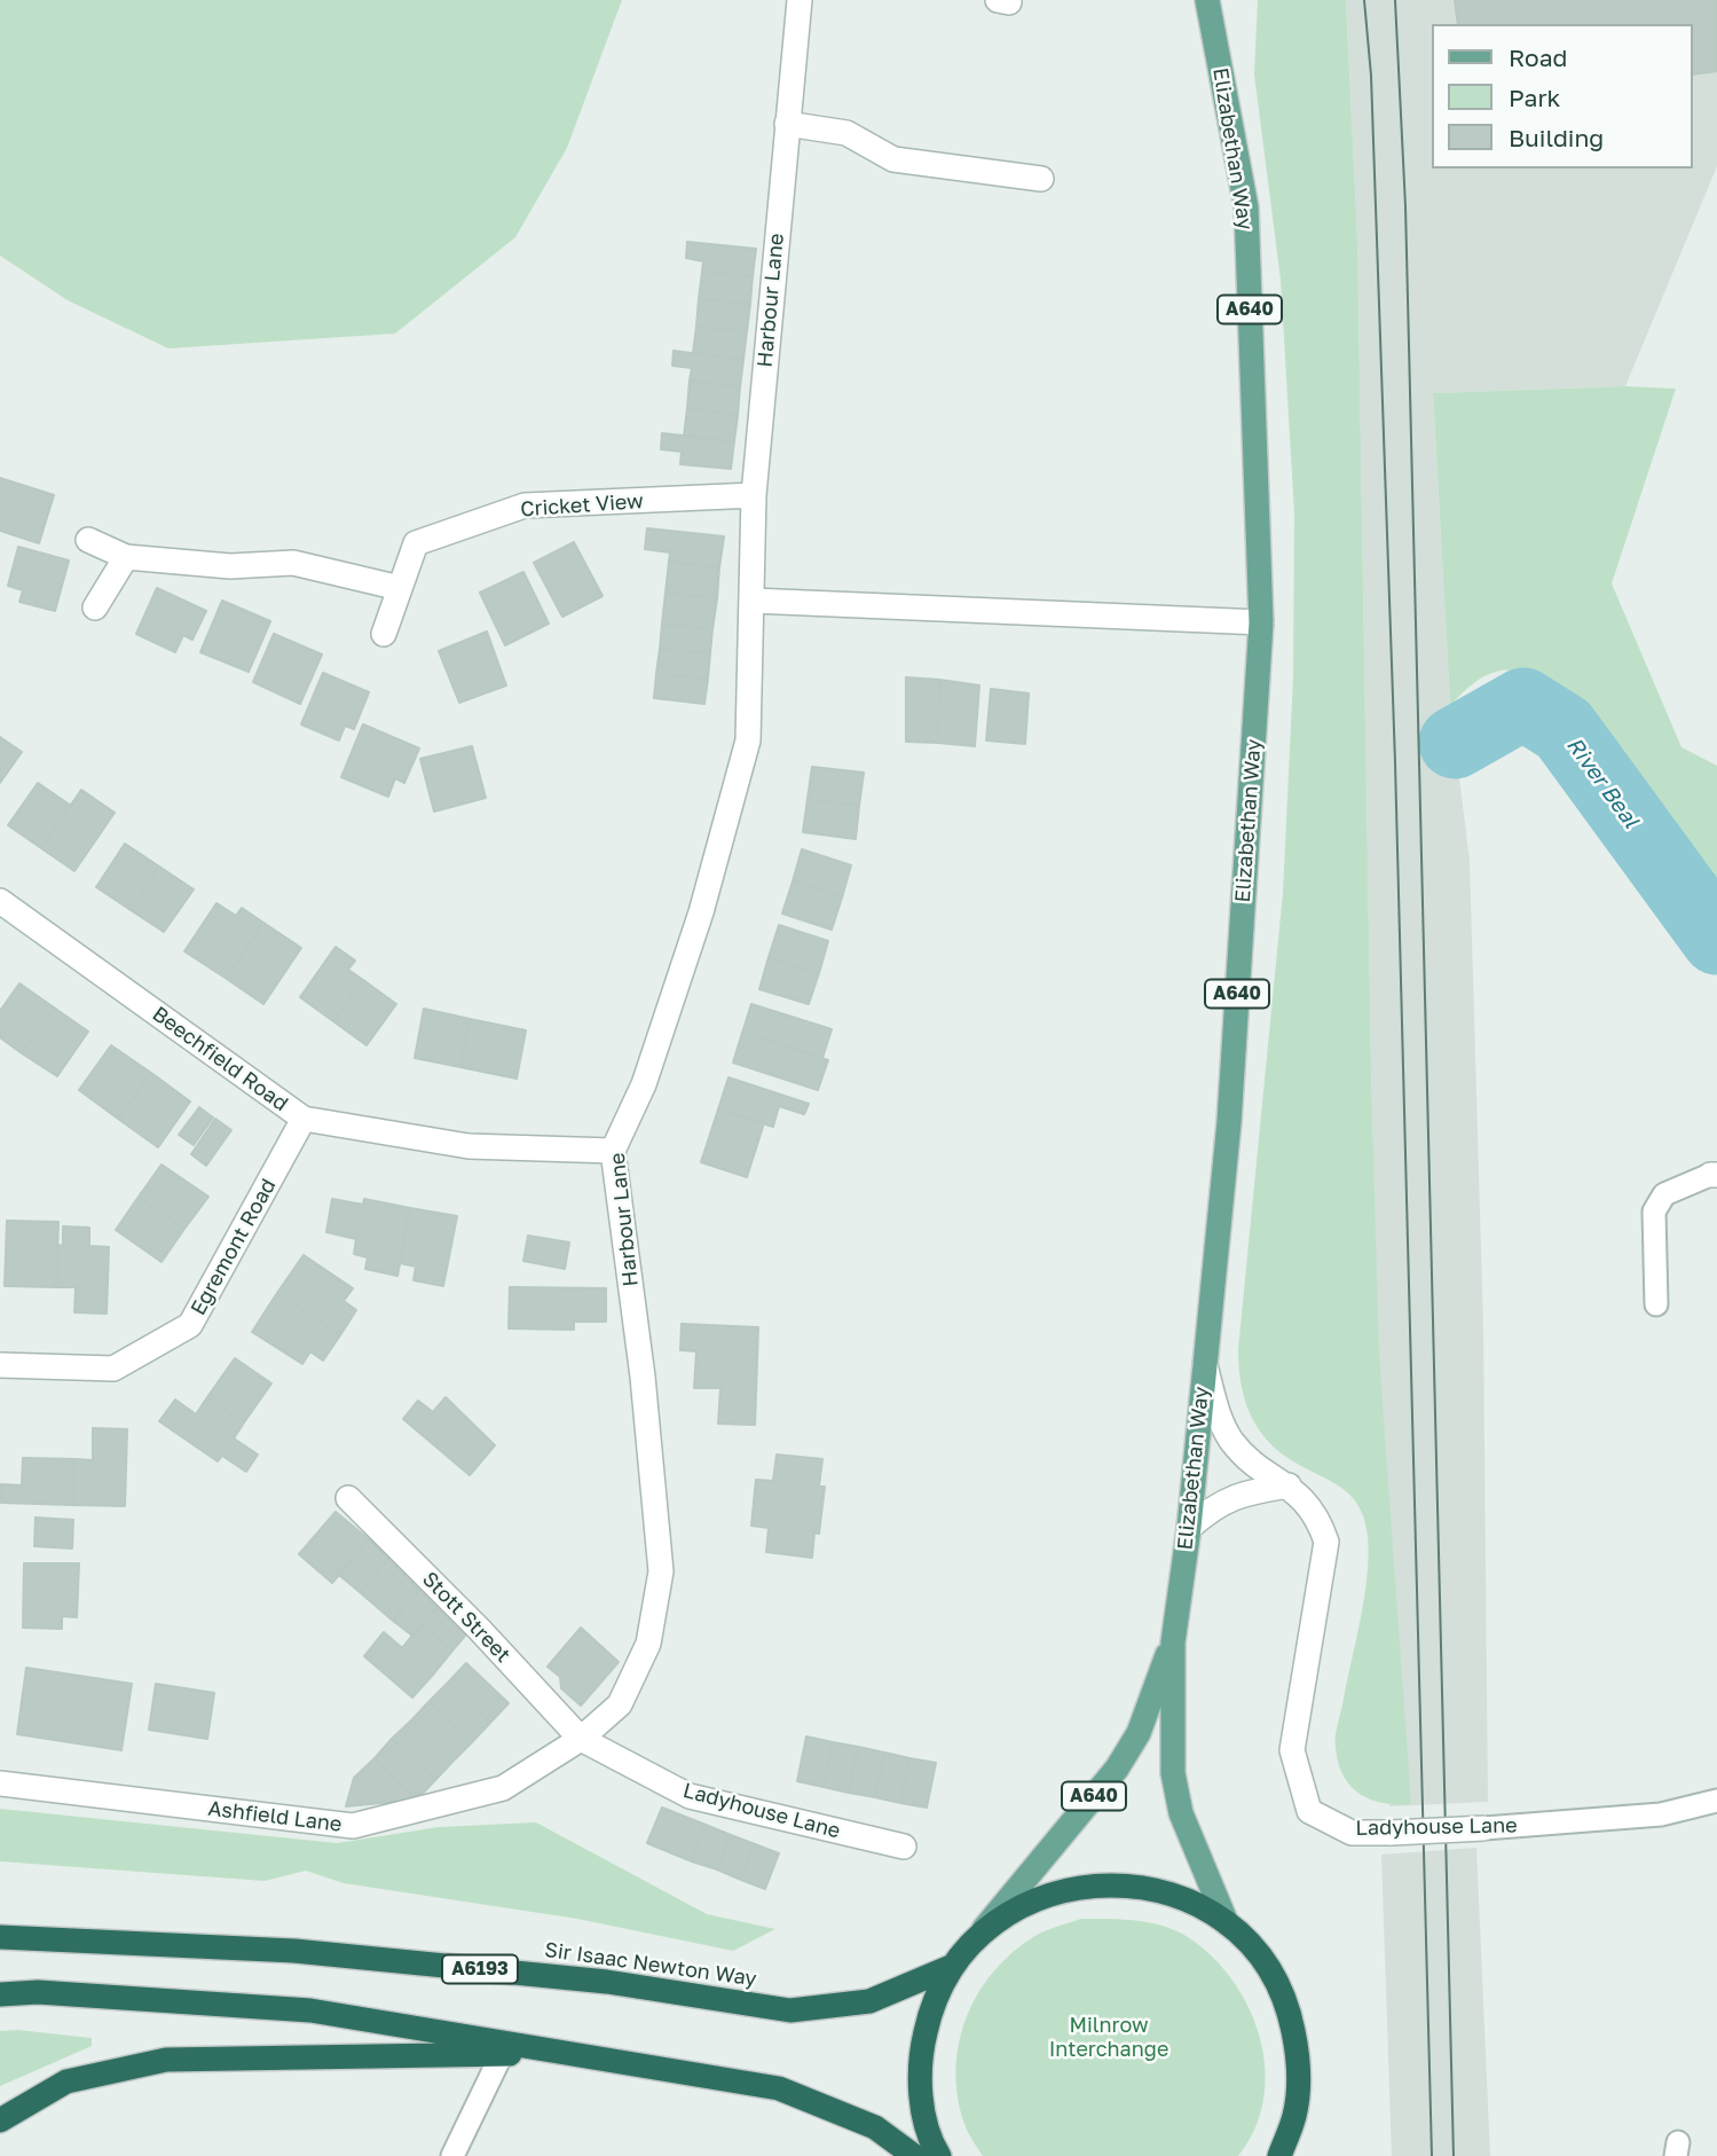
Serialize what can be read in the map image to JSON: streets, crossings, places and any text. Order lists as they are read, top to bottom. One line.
{"streets":{"highway":["A640","Sir Isaac Newton Way","A6193"],"main road":["Elizabethan Way"],"street":["Harbour Lane","Cricket View","Beechfield Road","Egremont Road","Stott Street","Ladyhouse Lane","Ashfield Lane"]},"crossings":[["Elizabethan Way","A640"],["Elizabethan Way","Ladyhouse Lane"],["Harbour Lane","Cricket View"],["Harbour Lane","Beechfield Road"],["Harbour Lane","Stott Street"],["Harbour Lane","Ladyhouse Lane"],["Harbour Lane","Ashfield Lane"],["A640","Sir Isaac Newton Way"],["Beechfield Road","Egremont Road"],["Stott Street","Ladyhouse Lane"],["Stott Street","Ashfield Lane"],["Ladyhouse Lane","Ashfield Lane"]],"water":["River Beal"],"parks":["Milnrow Interchange"],"legend":["Road","Park","Building"]}
